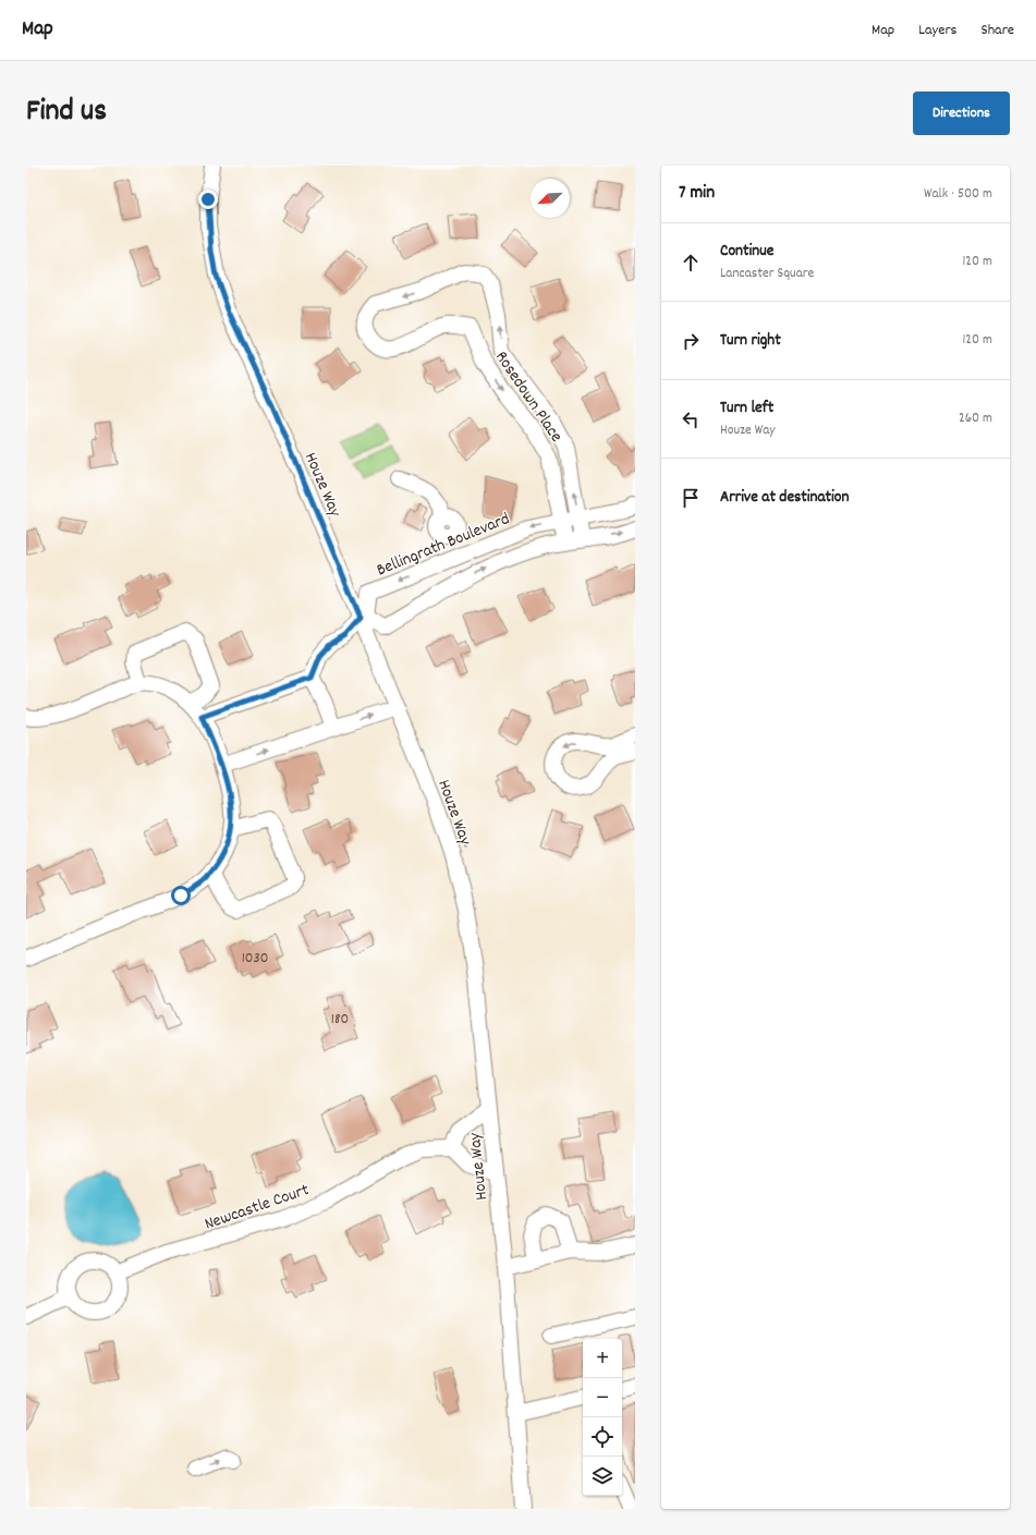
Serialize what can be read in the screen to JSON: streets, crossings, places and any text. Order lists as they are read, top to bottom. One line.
{"streets":{"street":["Rosedown Place","Houze Way","Bellingrath Boulevard","Newcastle Court"]},"crossings":[["Rosedown Place","Bellingrath Boulevard"],["Houze Way","Bellingrath Boulevard"]],"house_numbers":["1030","180"],"north":"bottom left","page":{"header":"Map","nav":["Map","Layers","Share"],"title":"Find us","buttons":"Directions","heading":["7 min","Walk · 500 m"],"list":[["Continue","Lancaster Square","120 m"],["Turn right","120 m"],["Turn left","Houze Way","260 m"],"Arrive at destination"],"map_buttons":["+","−"]}}
